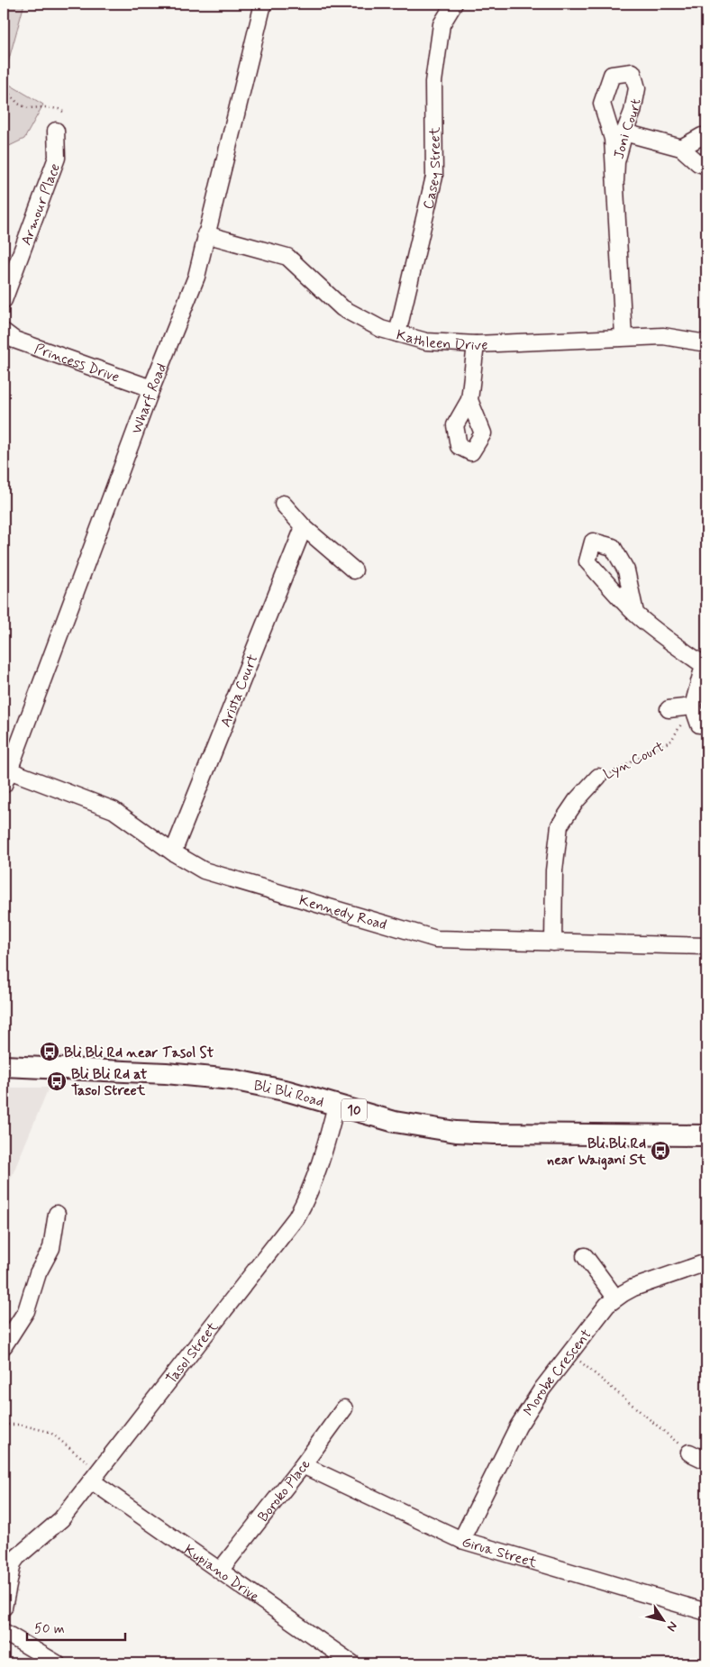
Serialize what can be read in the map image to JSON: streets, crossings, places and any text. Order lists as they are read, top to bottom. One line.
{"streets":{"main road":["Bli Bli Road","10"],"street":["Joni Court","Casey Street","Armour Place","Kathleen Drive","Princess Drive","Wharf Road","Arista Court","Lyn Court","Kennedy Road","Tasol Street","Morobe Crescent","Boroko Place","Girua Street","Kupiano Drive"]},"crossings":[["Joni Court","Kathleen Drive"],["Casey Street","Kathleen Drive"],["Kathleen Drive","Wharf Road"],["Princess Drive","Wharf Road"],["Wharf Road","Kennedy Road"],["Arista Court","Kennedy Road"],["Lyn Court","Kennedy Road"],["Bli Bli Road","Tasol Street"],["Tasol Street","Kupiano Drive"],["Morobe Crescent","Girua Street"],["Boroko Place","Girua Street"],["Boroko Place","Kupiano Drive"]],"places":{"bus stop":["Bli Bli Rd near Tasol St","Bli Bli Rd at Tasol Street","Bli Bli Rd near Waigani St"]},"scale_bar":"50 m","north":"bottom right"}
